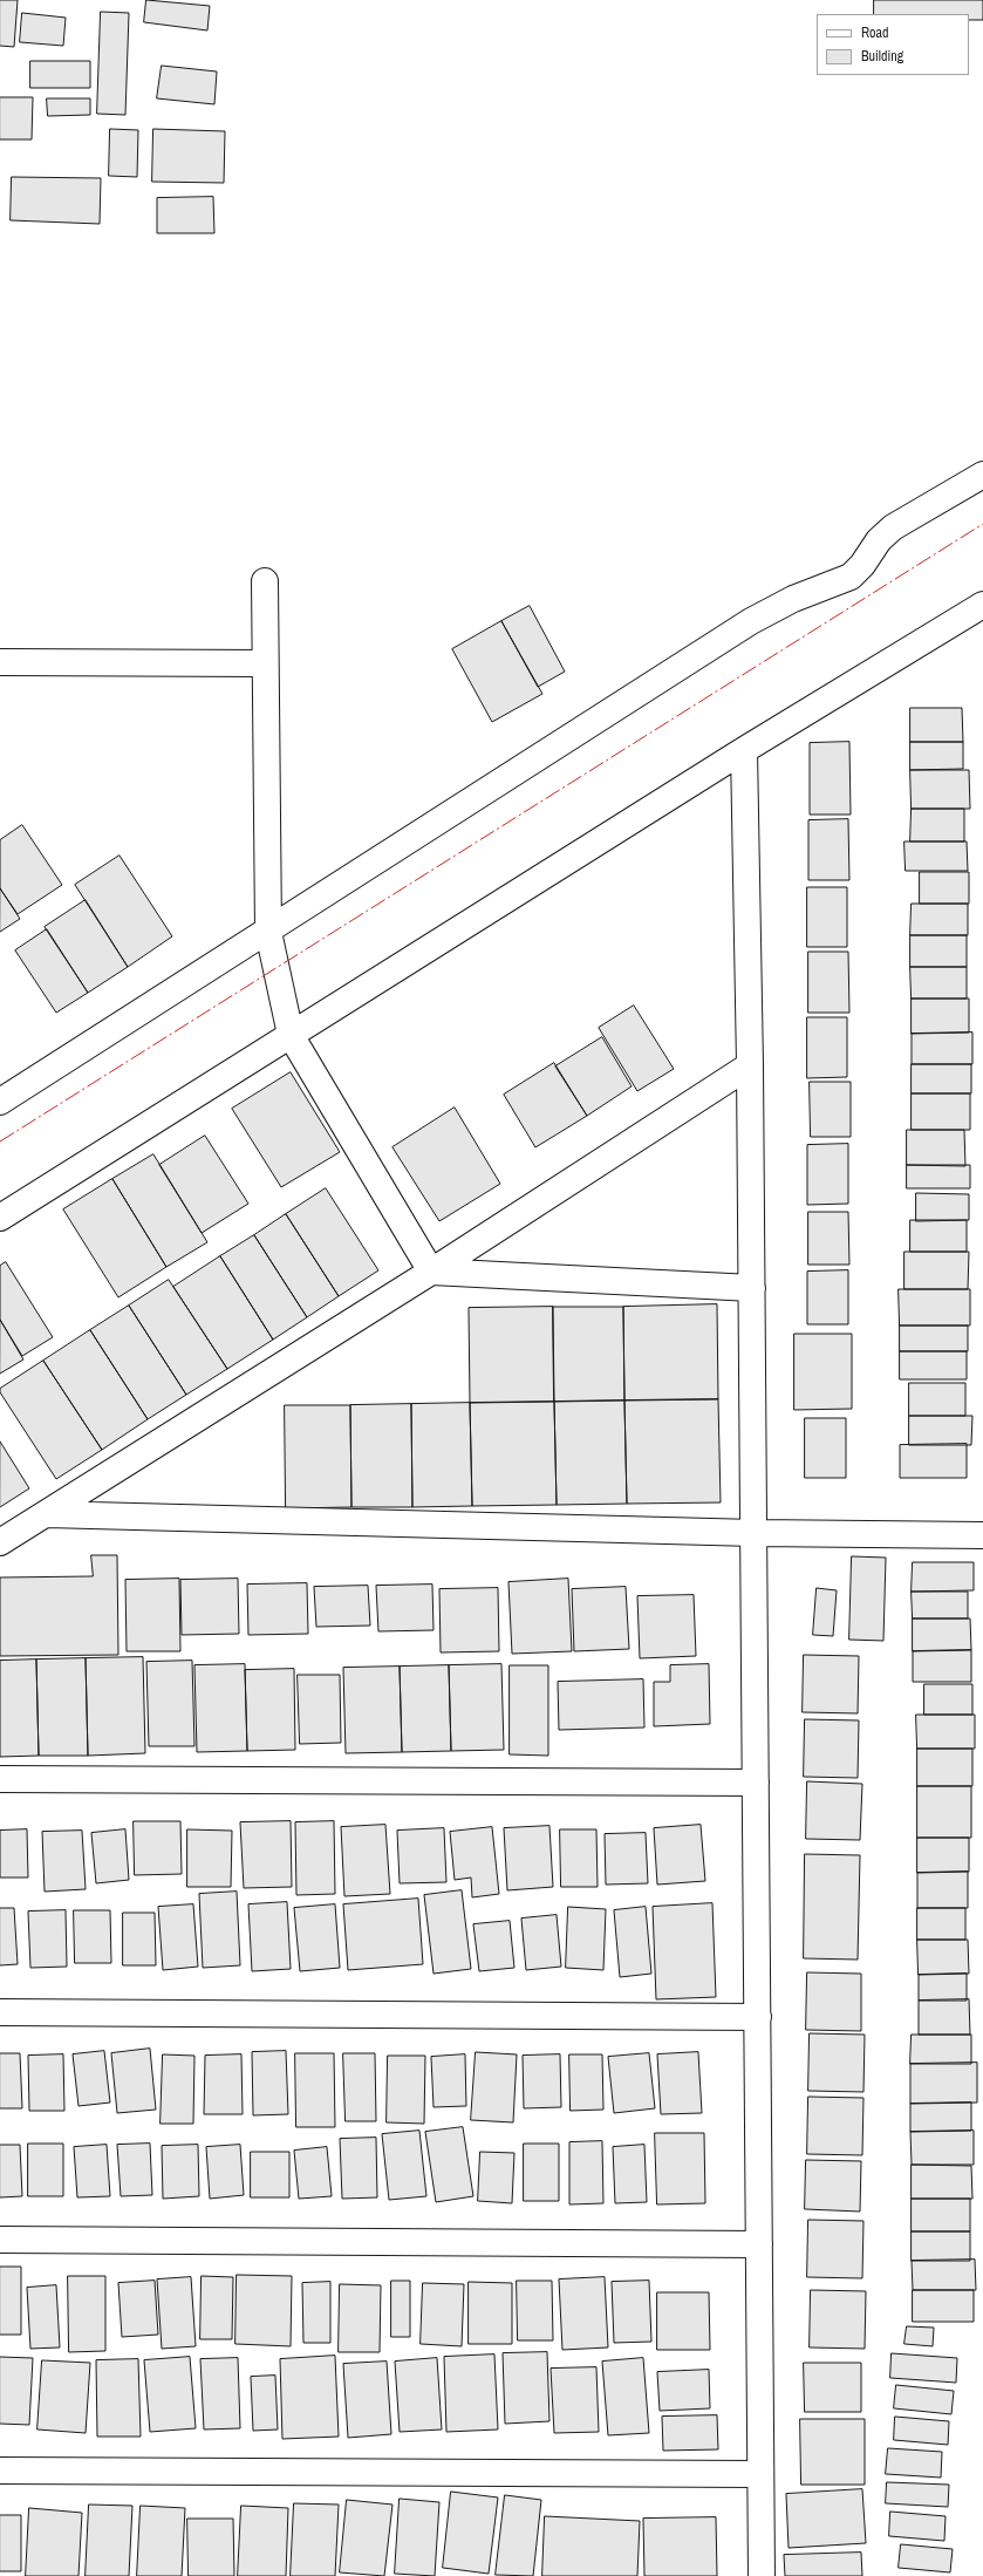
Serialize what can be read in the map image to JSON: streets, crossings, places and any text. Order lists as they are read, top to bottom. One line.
{"legend":["Road","Building"]}
